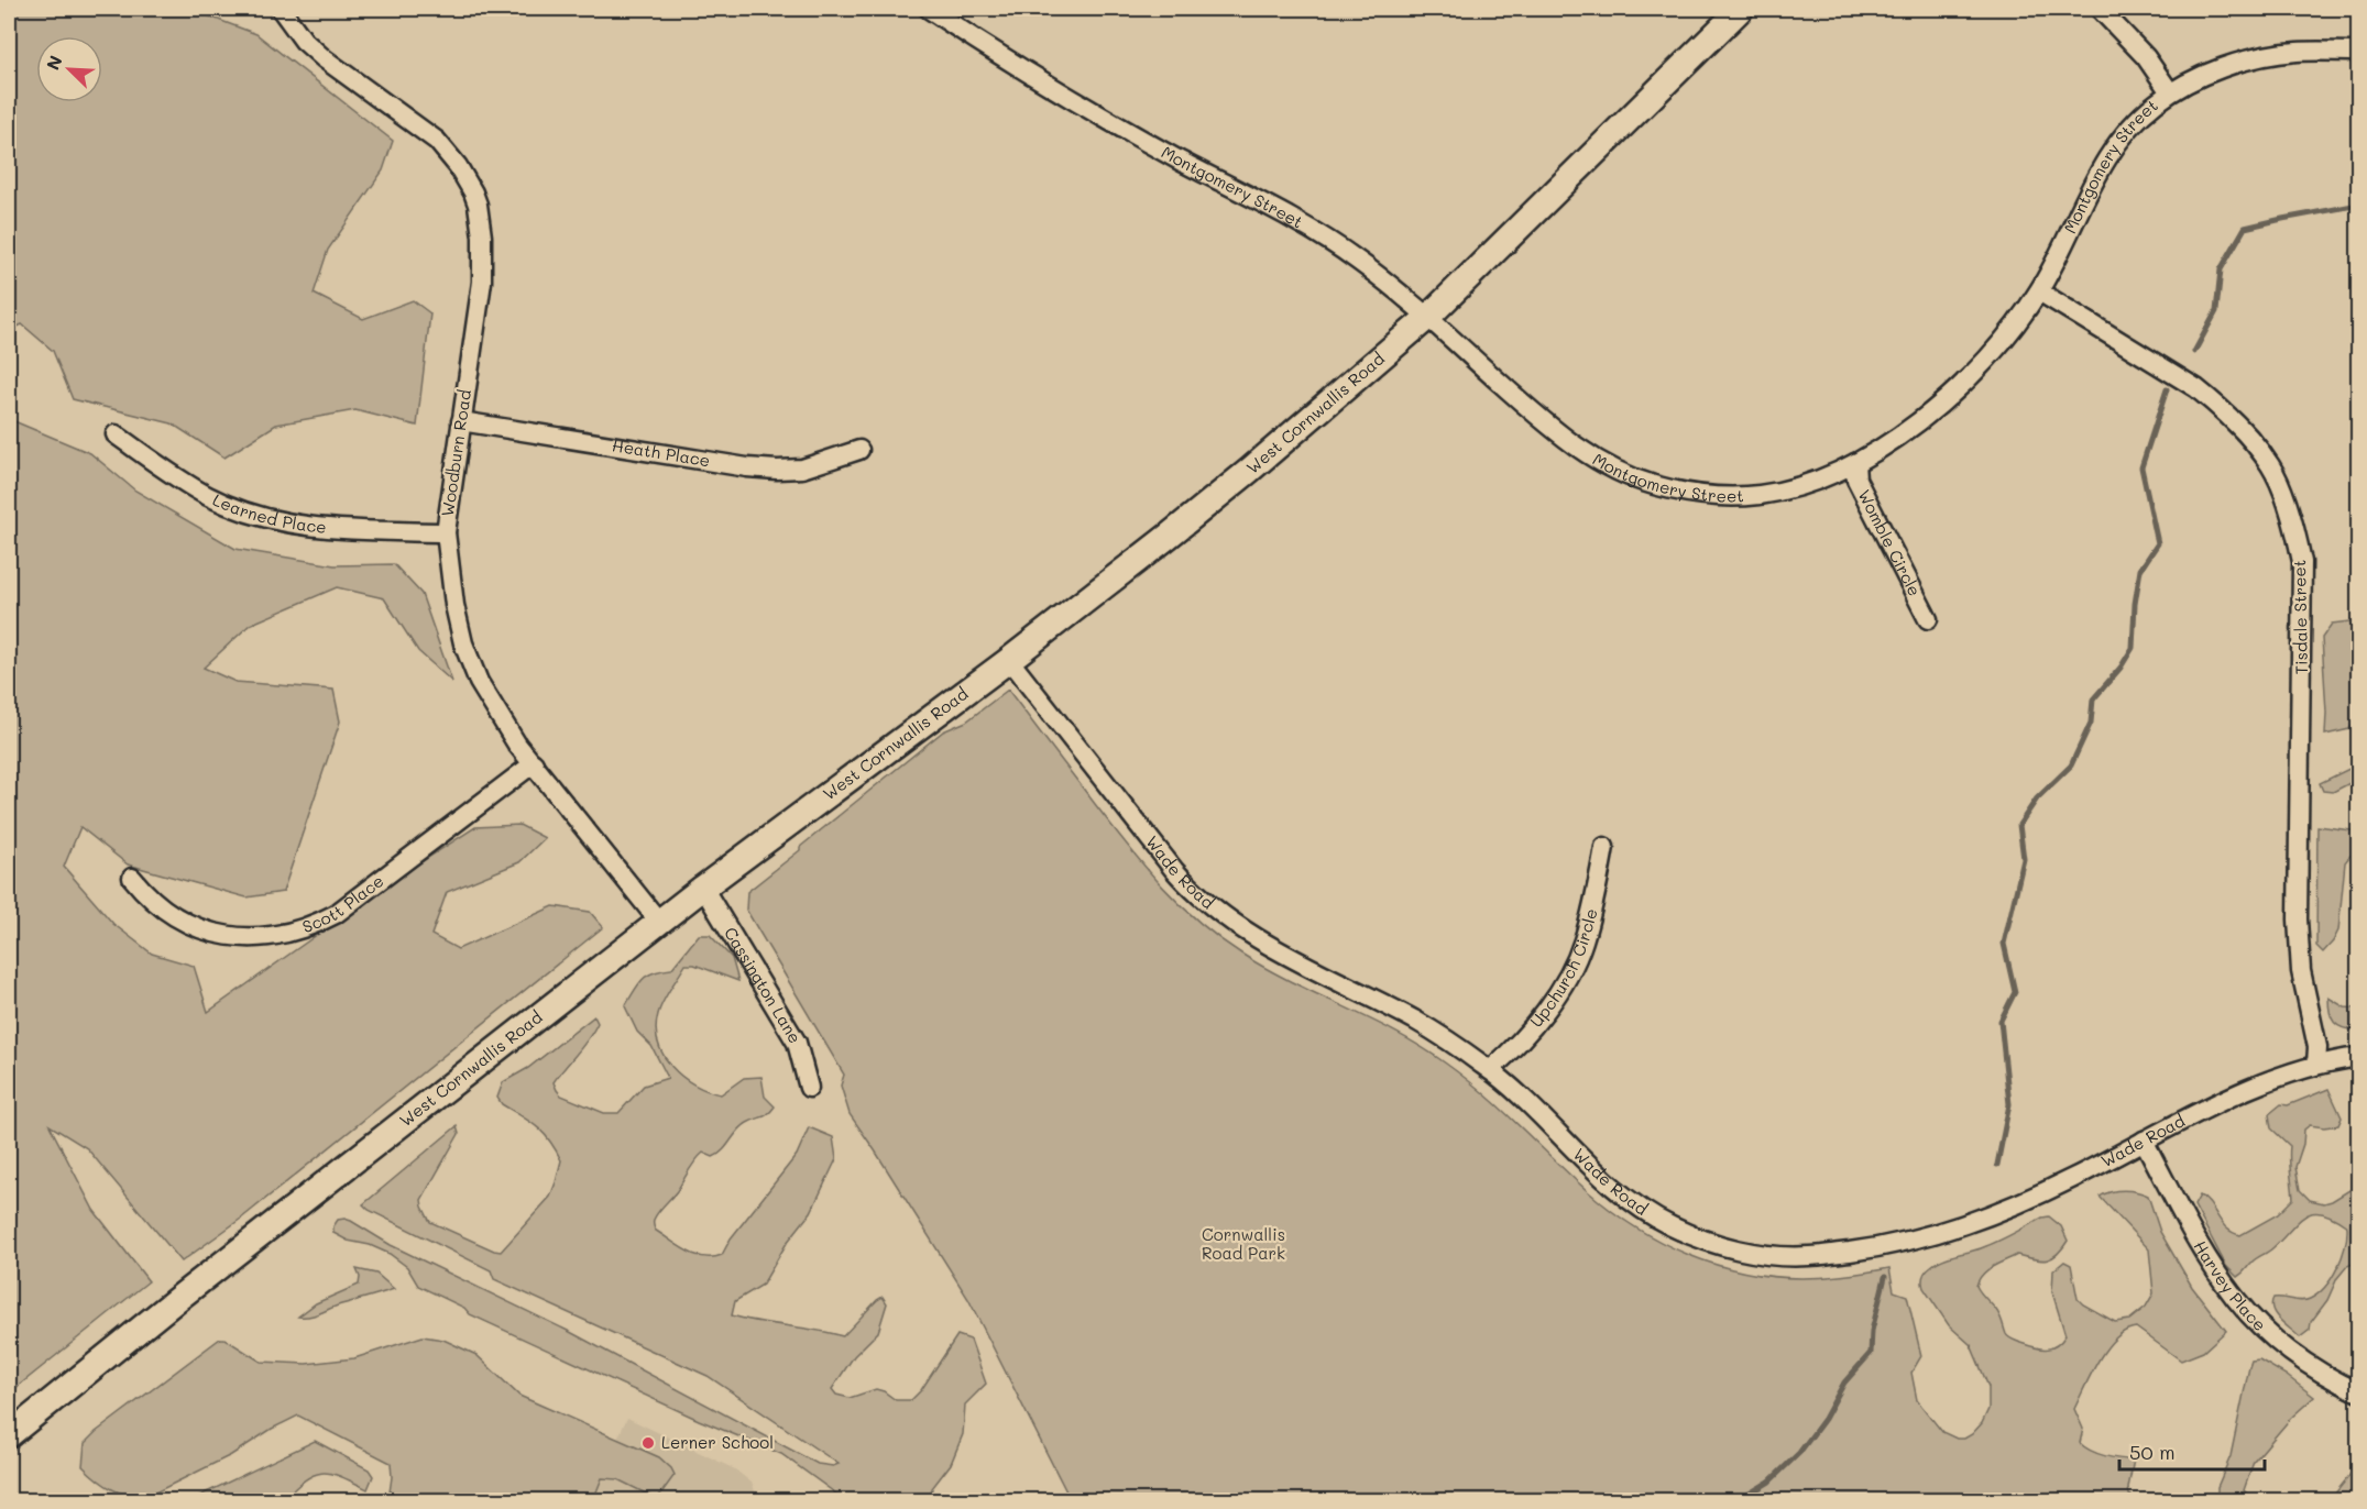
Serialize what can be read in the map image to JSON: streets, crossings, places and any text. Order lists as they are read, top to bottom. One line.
{"streets":{"street":["Montgomery Street","West Cornwallis Road","Woodburn Road","Heath Place","Learned Place","Womble Circle","Tisdale Street","Wade Road","Scott Place","Upchurch Circle","Cassington Lane","Harvey Place"]},"crossings":[["Montgomery Street","West Cornwallis Road"],["Montgomery Street","Womble Circle"],["Montgomery Street","Tisdale Street"],["West Cornwallis Road","Woodburn Road"],["West Cornwallis Road","Wade Road"],["West Cornwallis Road","Cassington Lane"],["Woodburn Road","Heath Place"],["Woodburn Road","Learned Place"],["Woodburn Road","Scott Place"],["Tisdale Street","Wade Road"],["Wade Road","Upchurch Circle"],["Wade Road","Harvey Place"]],"parks":["Cornwallis Road Park"],"places":["Lerner School"],"scale_bar":"50 m","north":"top left"}
